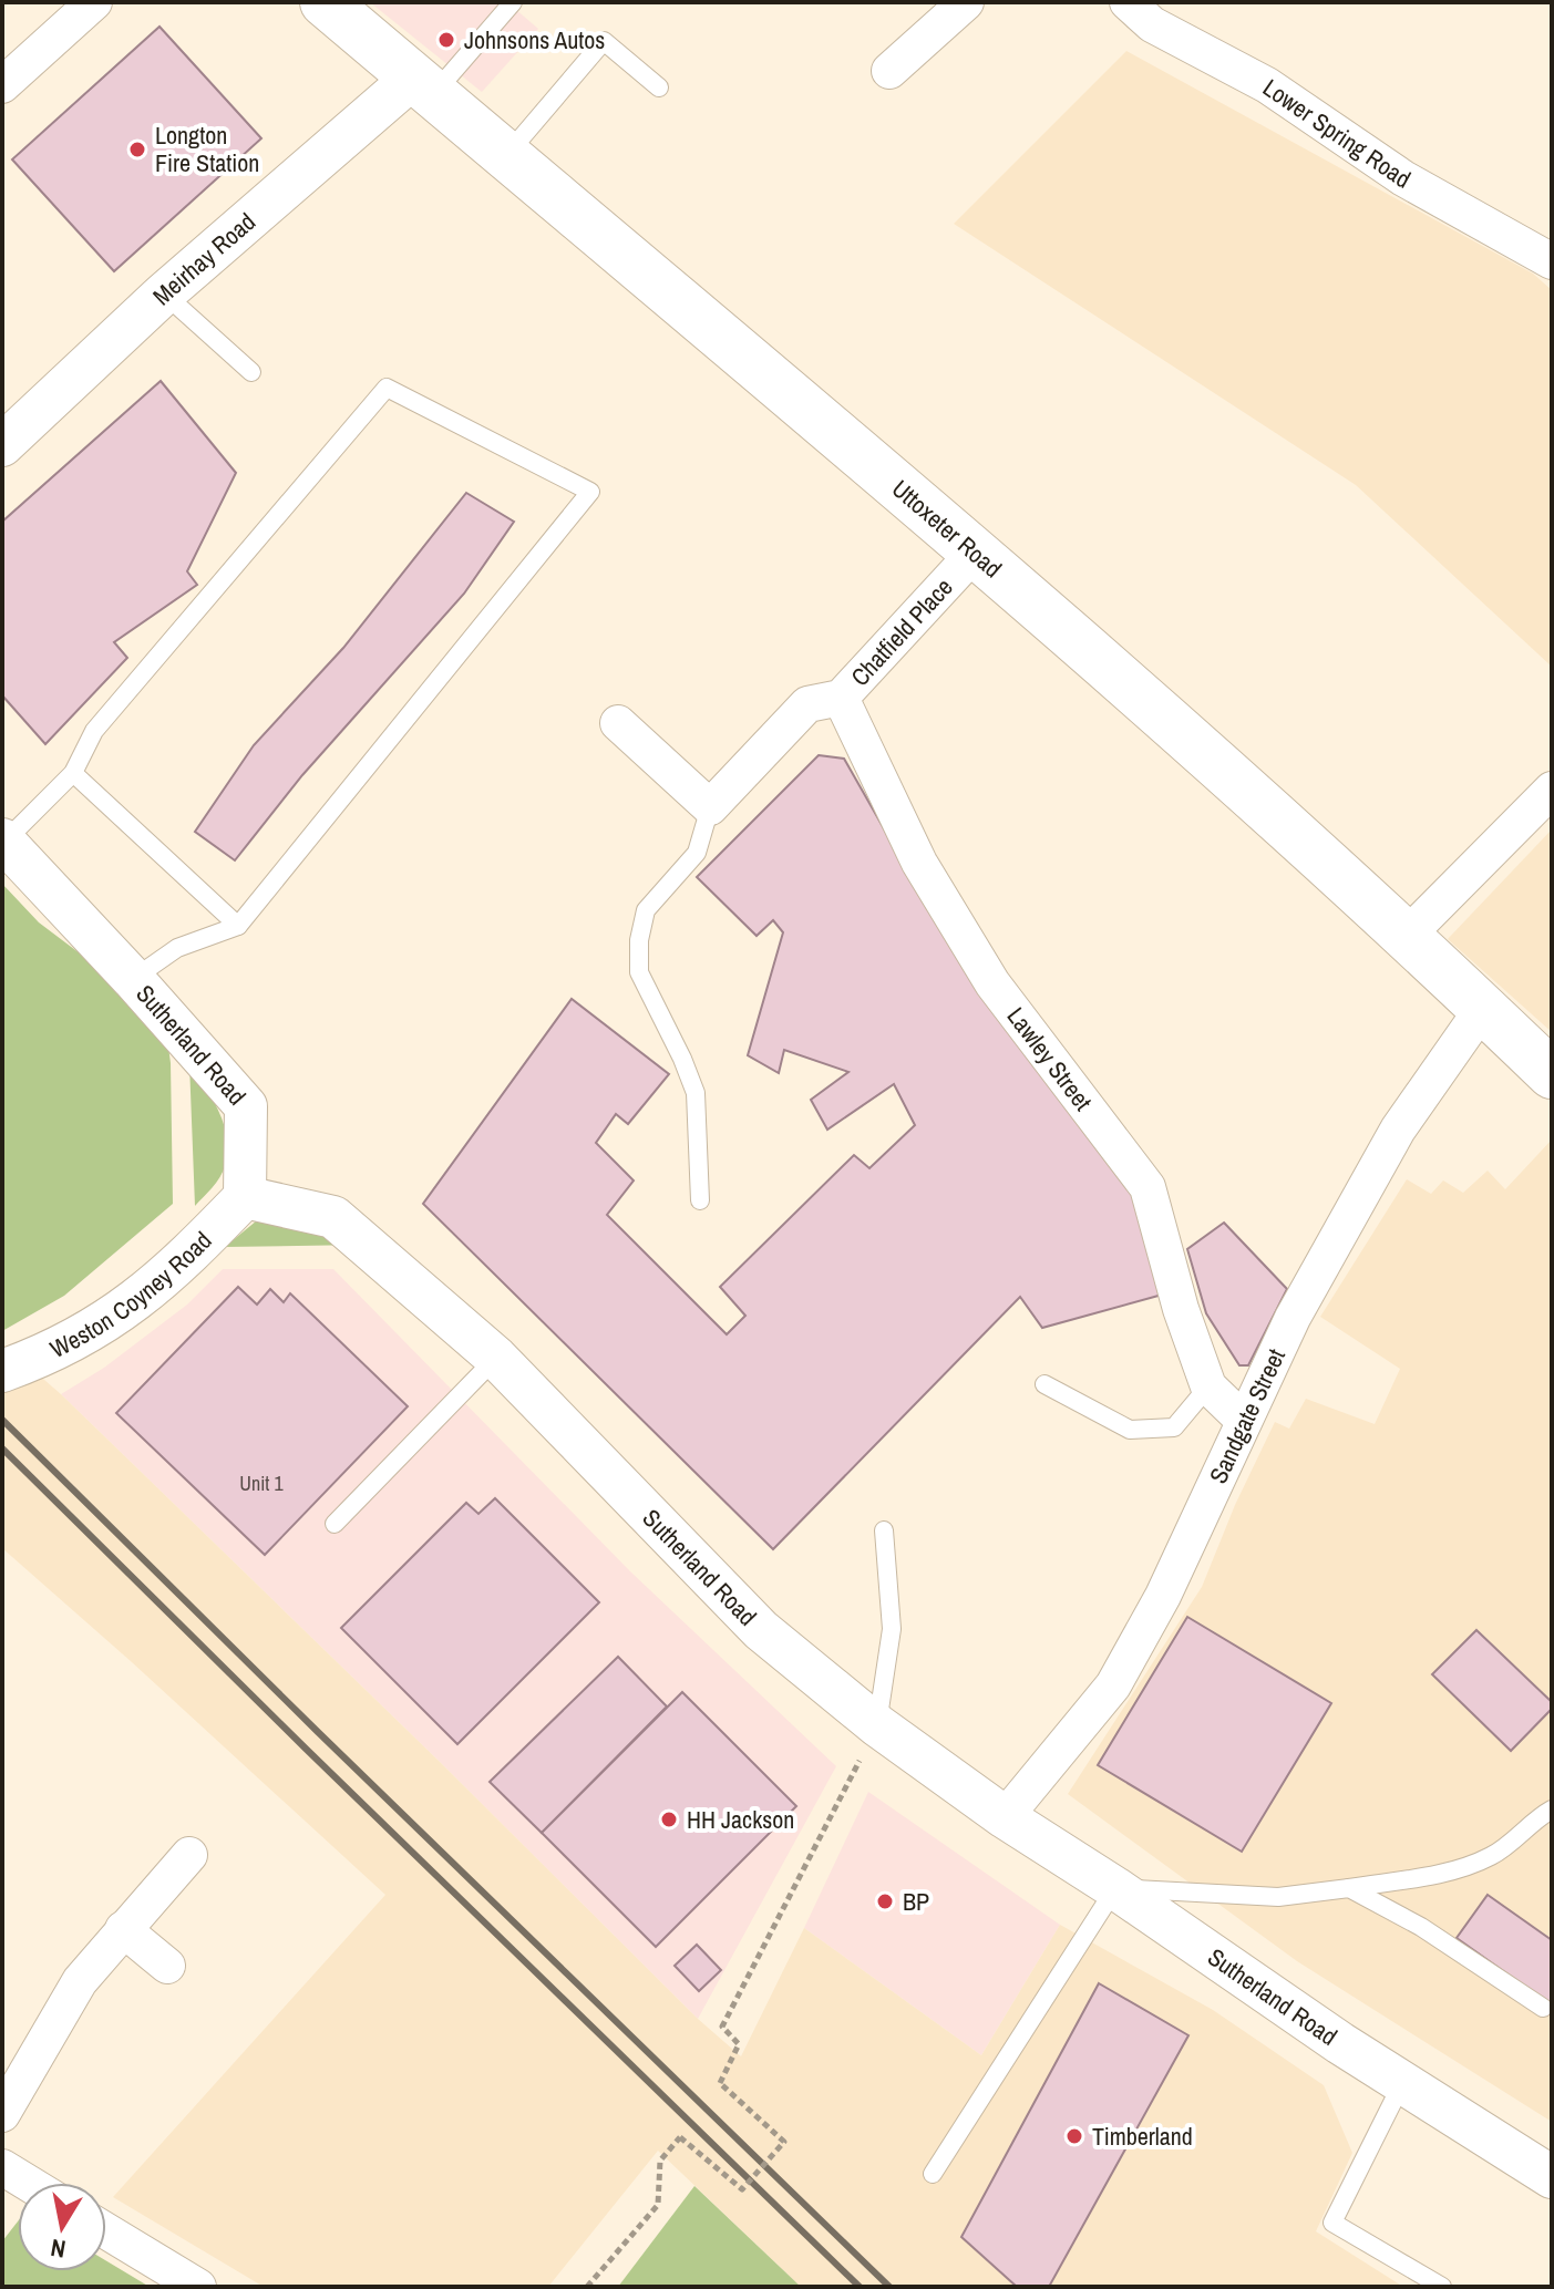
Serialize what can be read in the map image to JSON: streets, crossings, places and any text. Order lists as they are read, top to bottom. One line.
{"streets":{"main road":["Uttoxeter Road"],"street":["Lower Spring Road","Meirhay Road","Chatfield Place","Sutherland Road","Lawley Street","Weston Coyney Road","Sandgate Street"]},"crossings":[["Meirhay Road","Uttoxeter Road"],["Uttoxeter Road","Chatfield Place"],["Uttoxeter Road","Sandgate Street"],["Chatfield Place","Lawley Street"],["Sutherland Road","Weston Coyney Road"],["Sutherland Road","Sandgate Street"],["Lawley Street","Sandgate Street"]],"places":["Johnsons Autos","Longton Fire Station","HH Jackson","BP","Timberland"],"house_numbers":["Unit 1"],"north":"bottom"}
